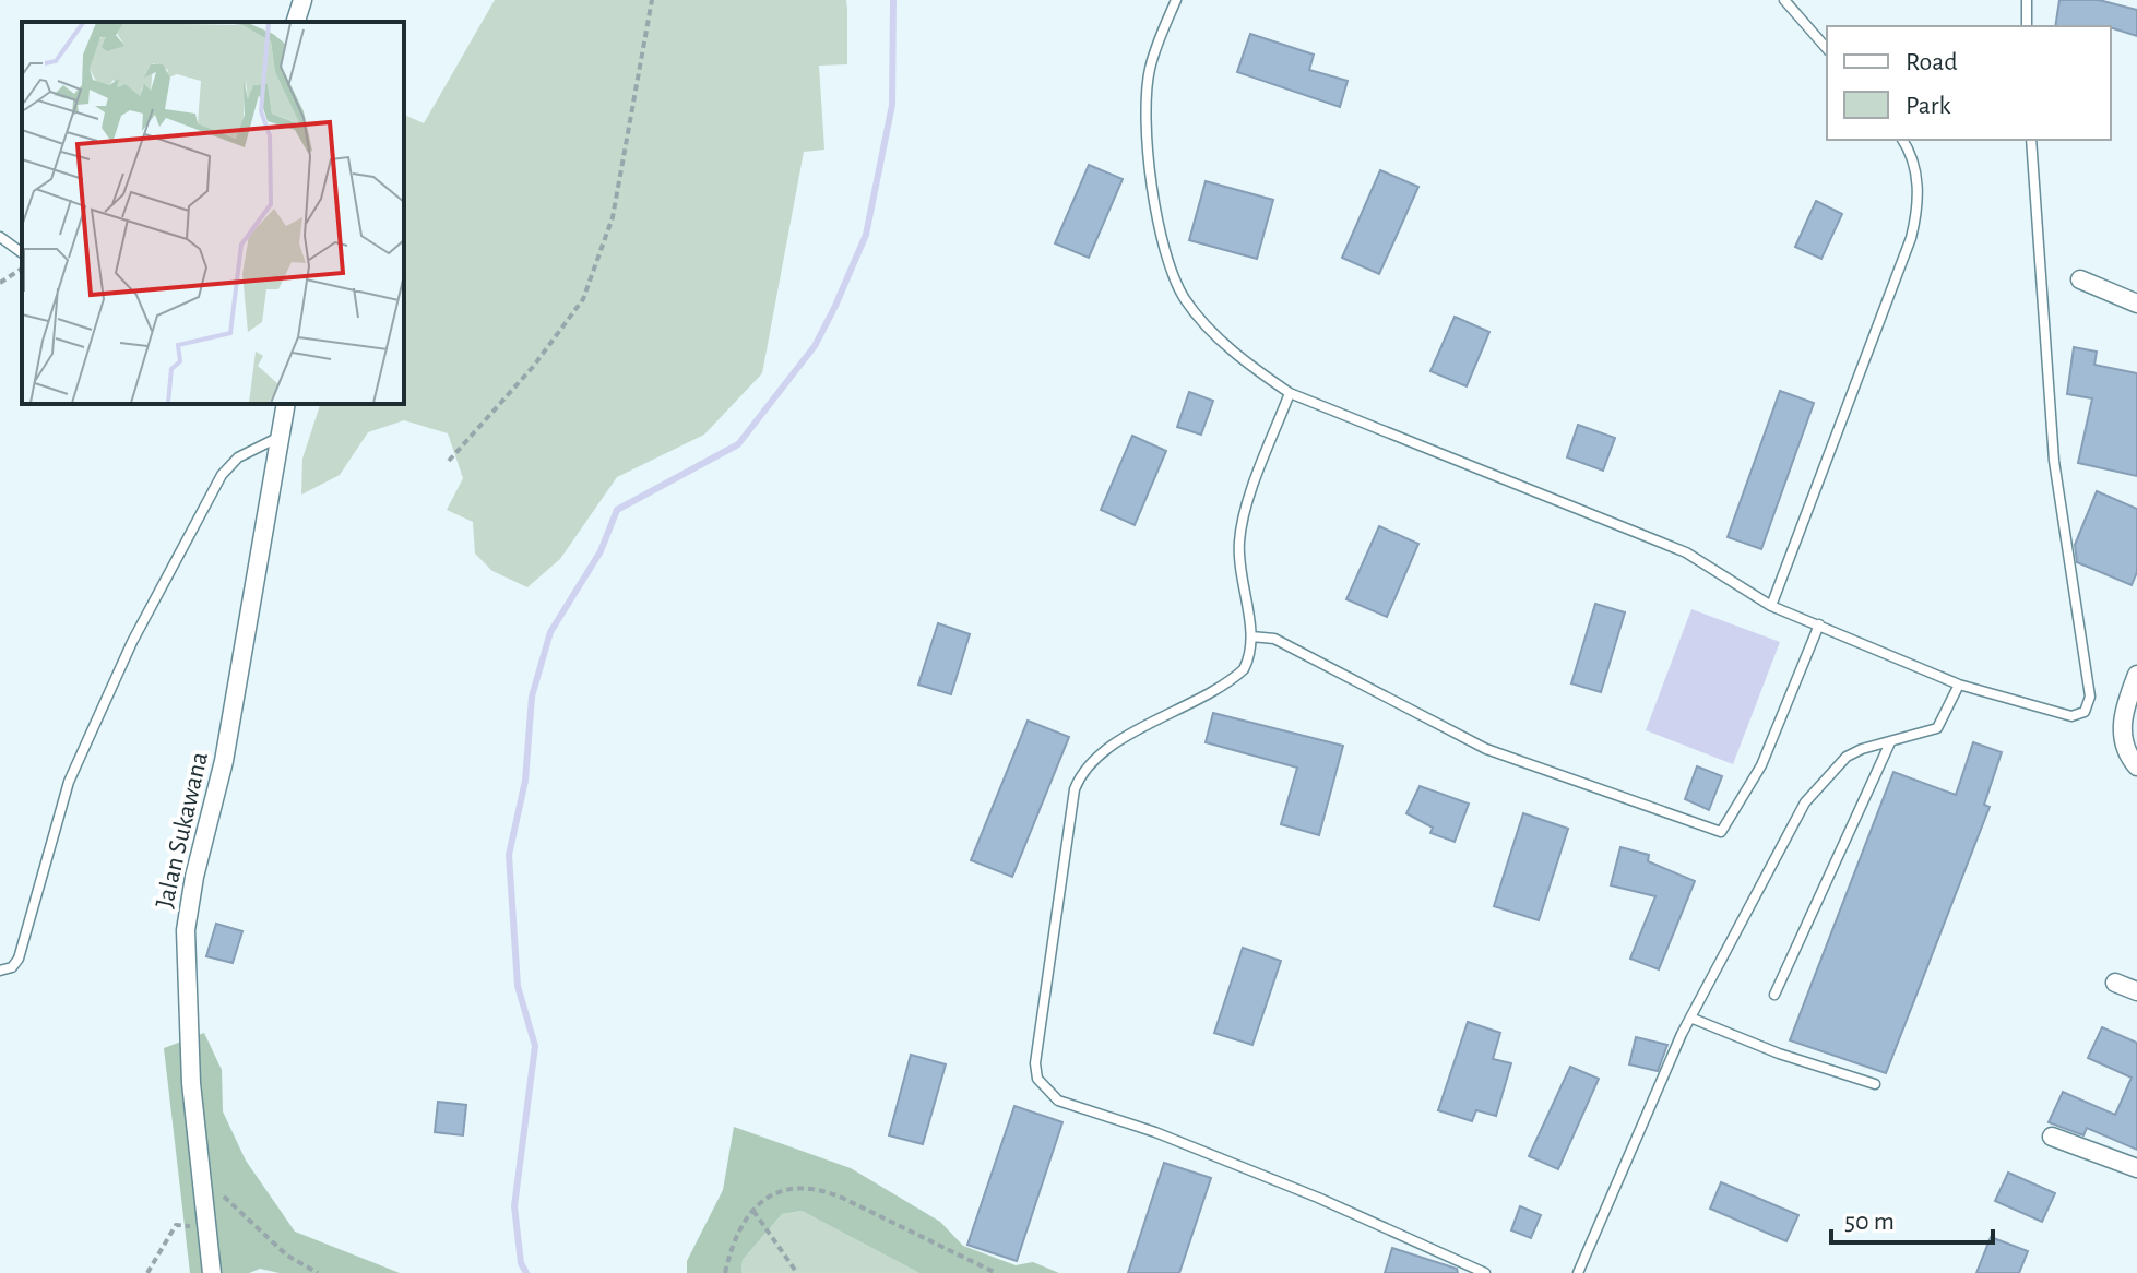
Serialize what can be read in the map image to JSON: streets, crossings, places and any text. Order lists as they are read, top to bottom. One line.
{"streets":{"street":["Jalan Sukawana"]},"legend":["Road","Park"],"scale_bar":"50 m"}
